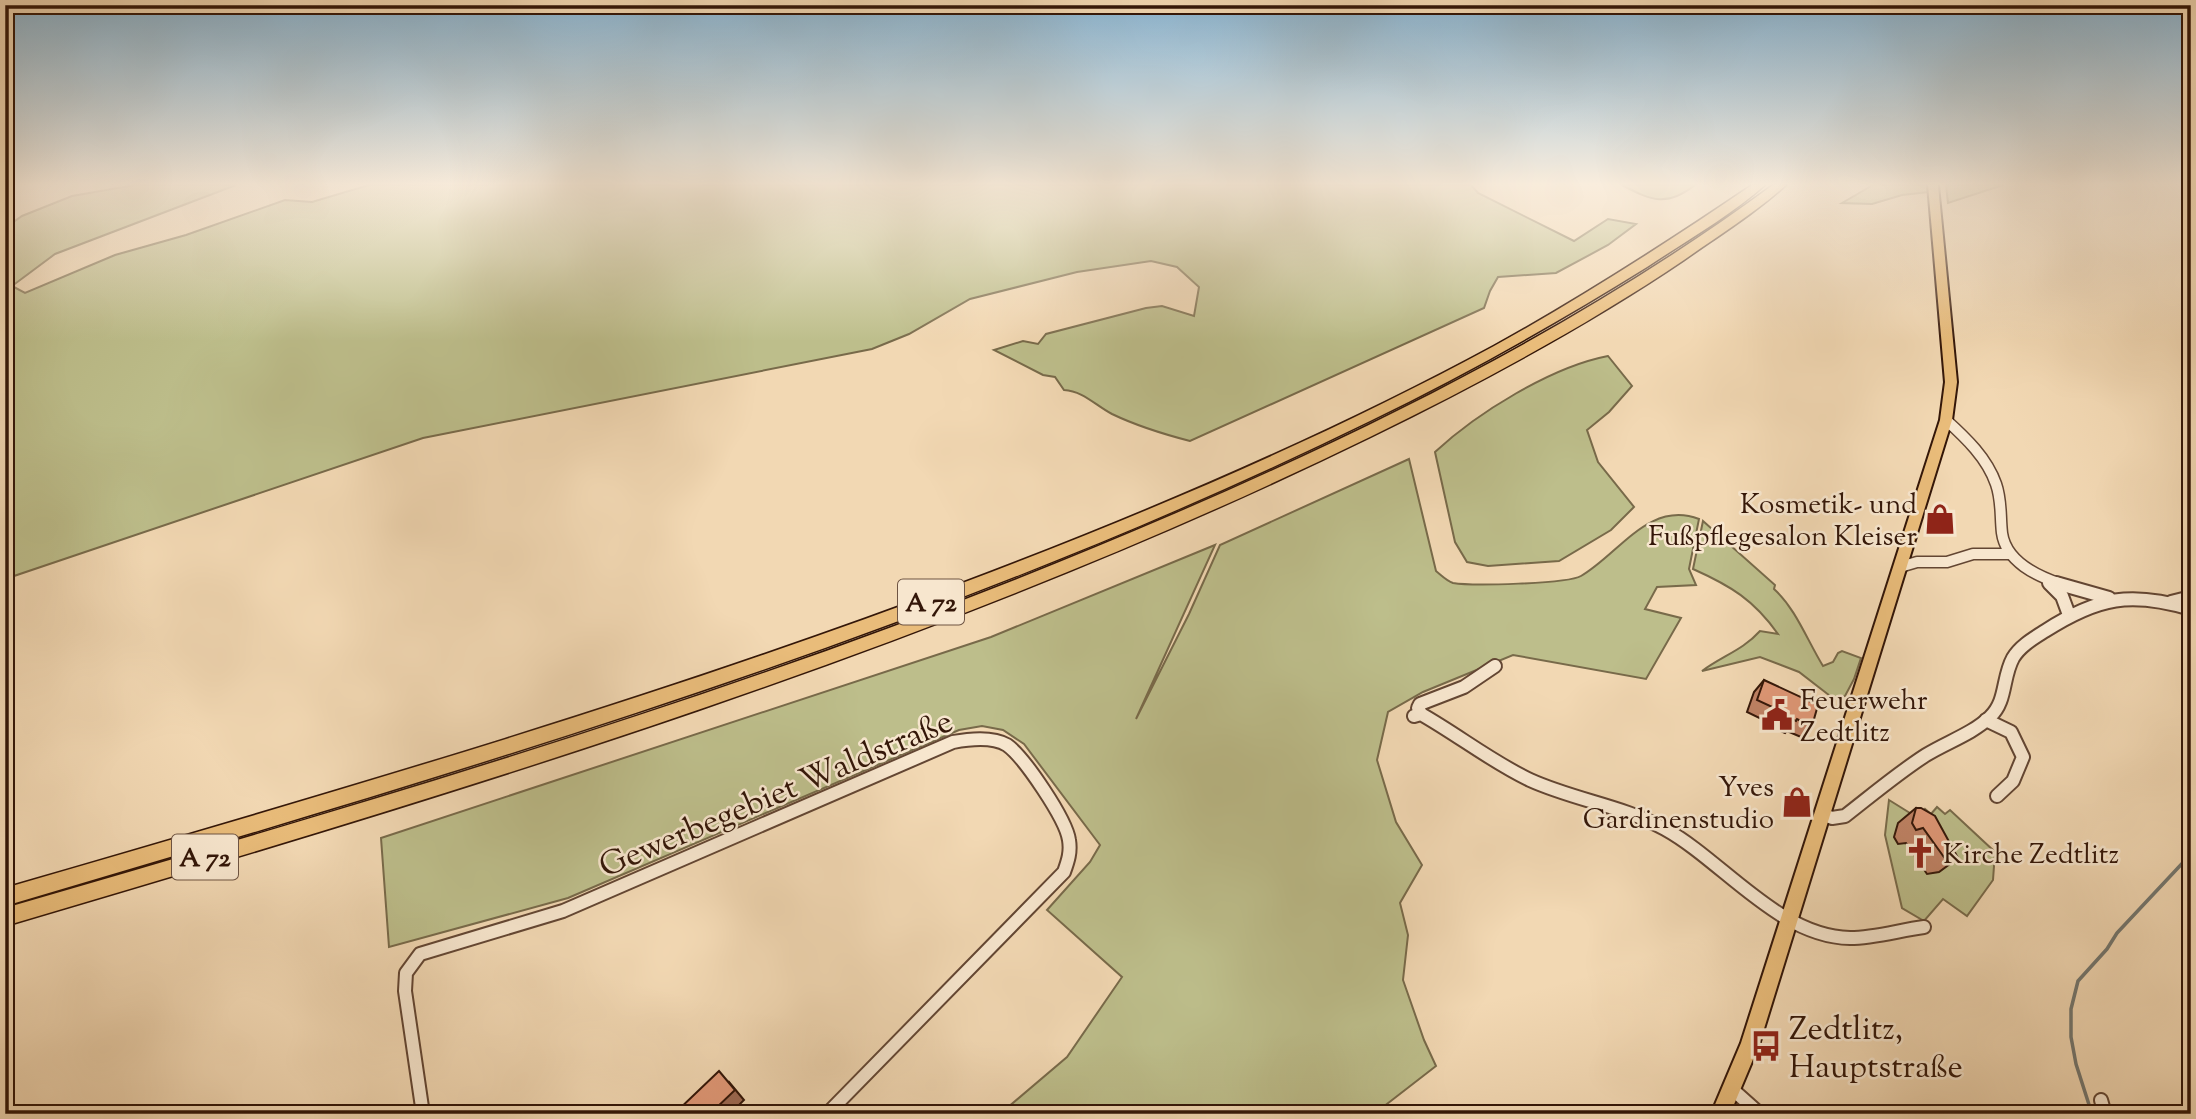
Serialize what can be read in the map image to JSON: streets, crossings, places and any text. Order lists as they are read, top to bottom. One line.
{"streets":{"highway":["A 72"],"street":["Gewerbegebiet Waldstraße"]},"places":{"shop":["Kosmetik- und Fußpflegesalon Kleiser","Yves Gardinenstudio"],"public building":["Feuerwehr Zedtlitz"],"church":["Kirche Zedtlitz"],"bus stop":["Zedtlitz, Hauptstraße"]}}
